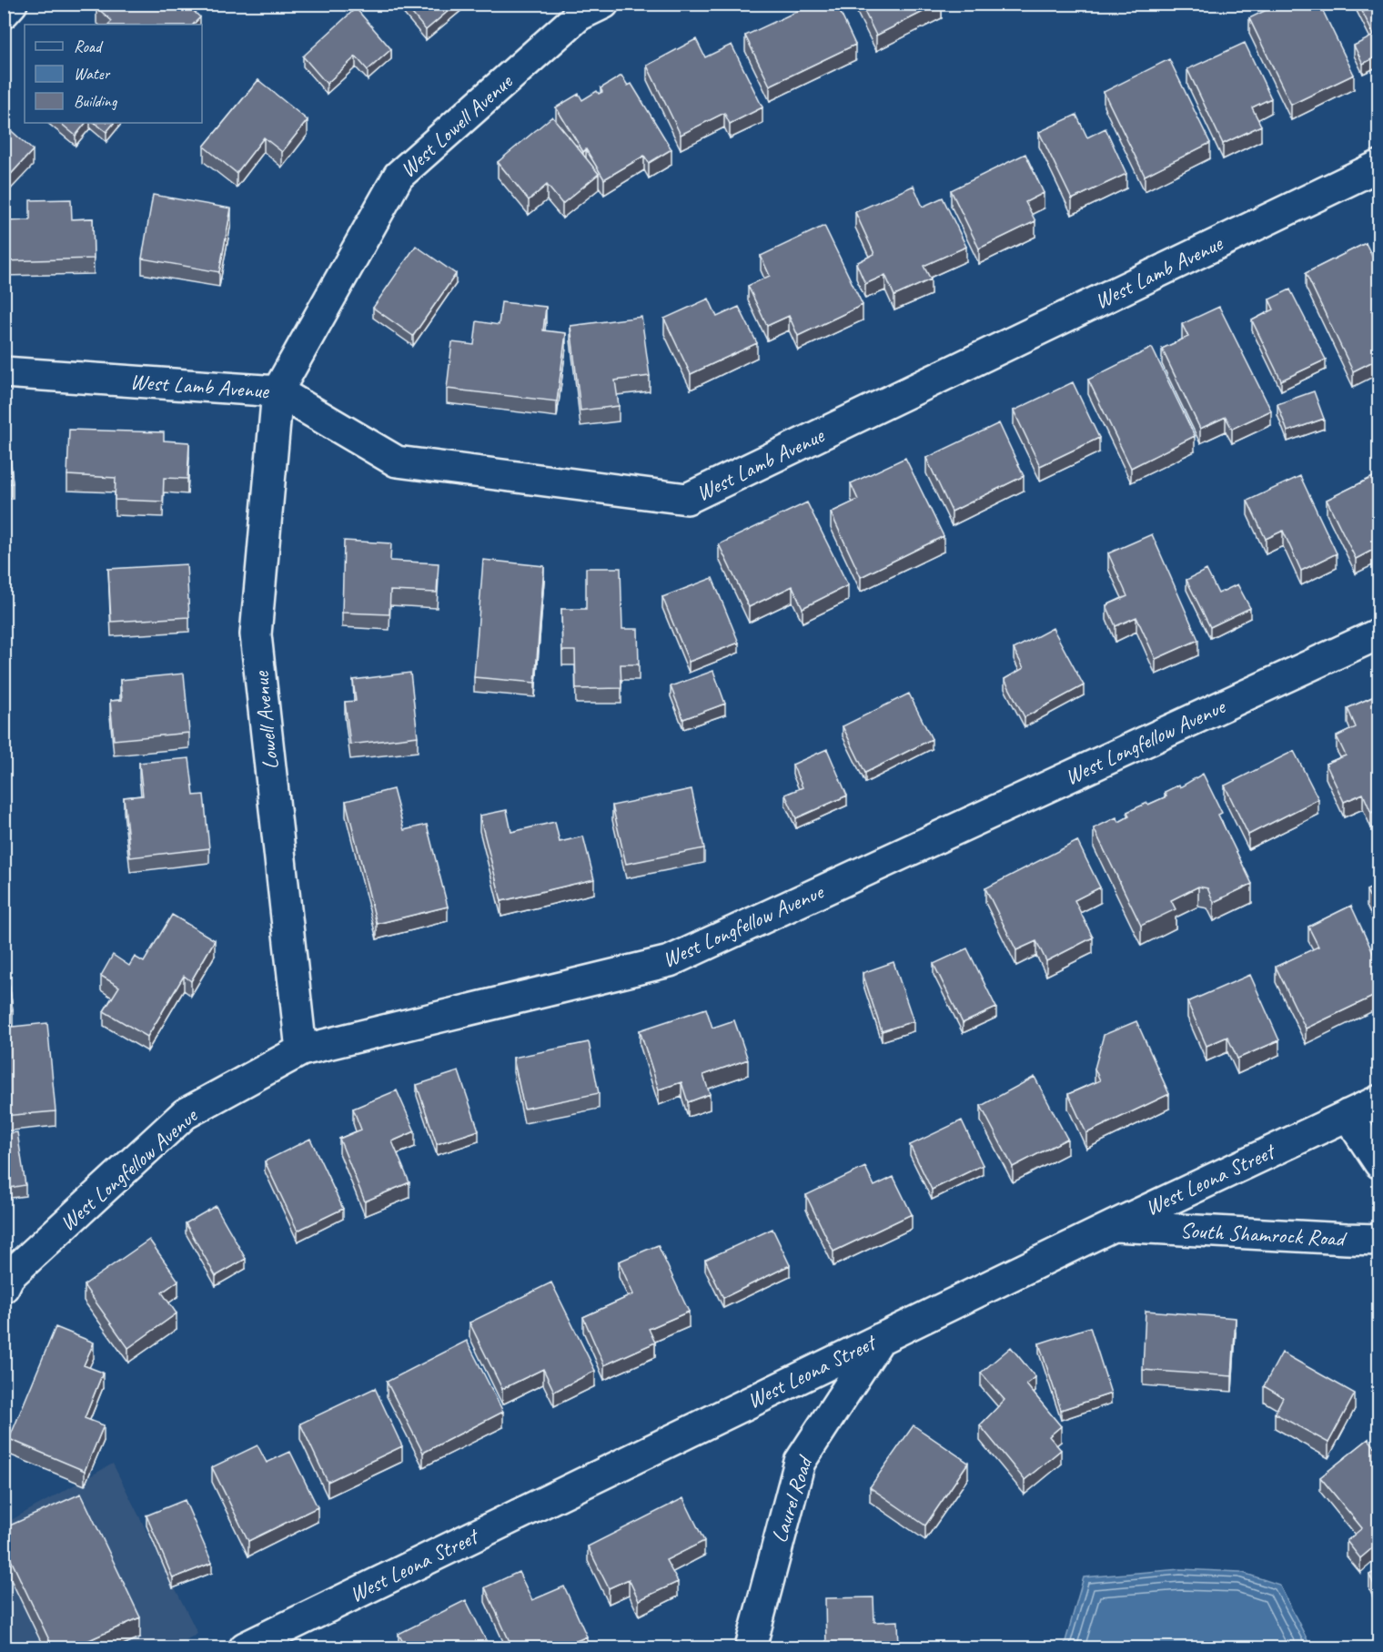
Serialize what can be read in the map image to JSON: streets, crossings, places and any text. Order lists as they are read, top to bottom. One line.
{"streets":{"street":["West Lowell Avenue","West Lamb Avenue","Lowell Avenue","West Longfellow Avenue","West Leona Street","South Shamrock Road","Laurel Road"]},"crossings":[["West Lowell Avenue","West Lamb Avenue"],["West Lowell Avenue","Lowell Avenue"],["West Lamb Avenue","Lowell Avenue"],["Lowell Avenue","West Longfellow Avenue"],["West Leona Street","South Shamrock Road"],["West Leona Street","Laurel Road"]],"legend":["Road","Water","Building"]}
